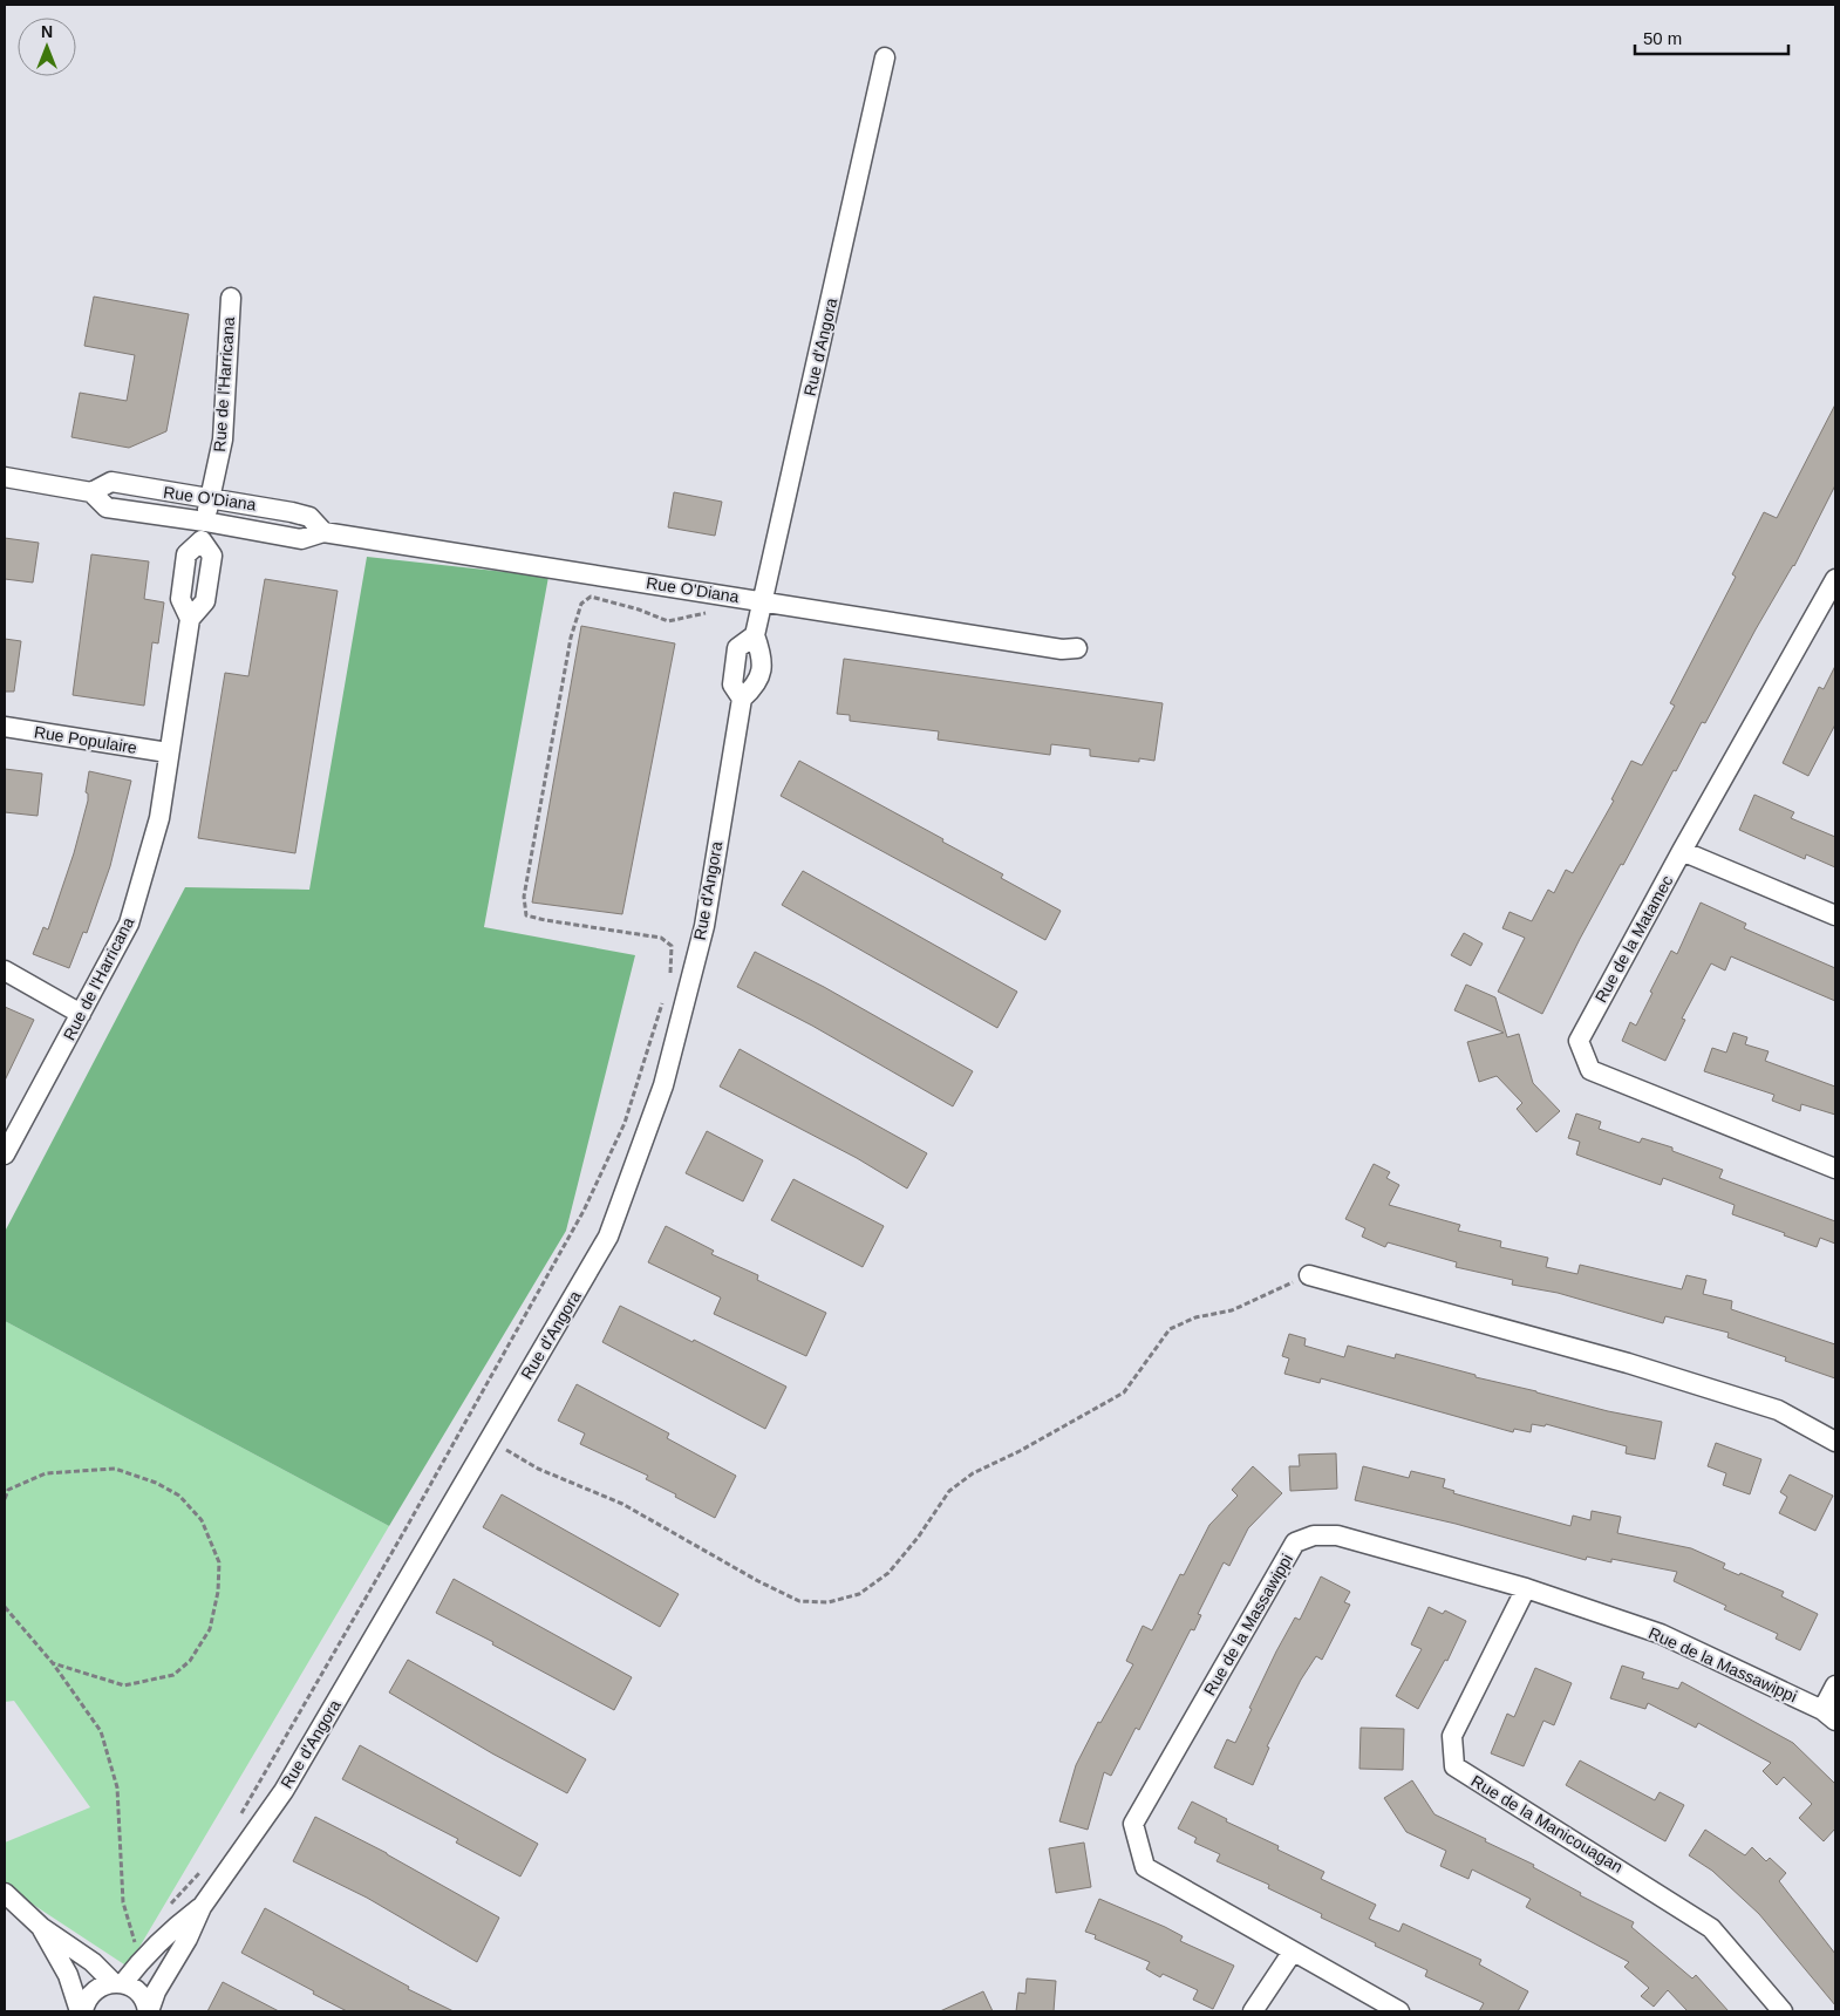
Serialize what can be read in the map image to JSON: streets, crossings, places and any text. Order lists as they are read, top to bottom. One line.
{"streets":{"street":["Rue d'Angora","Rue de l'Harricana","Rue O'Diana","Rue Populaire","Rue de la Matamec","Rue de la Massawippi","Rue de la Manicouagan"]},"crossings":[["Rue d'Angora","Rue O'Diana"],["Rue de l'Harricana","Rue O'Diana"],["Rue de l'Harricana","Rue Populaire"],["Rue de la Massawippi","Rue de la Manicouagan"]],"scale_bar":"50 m","north":"top"}
